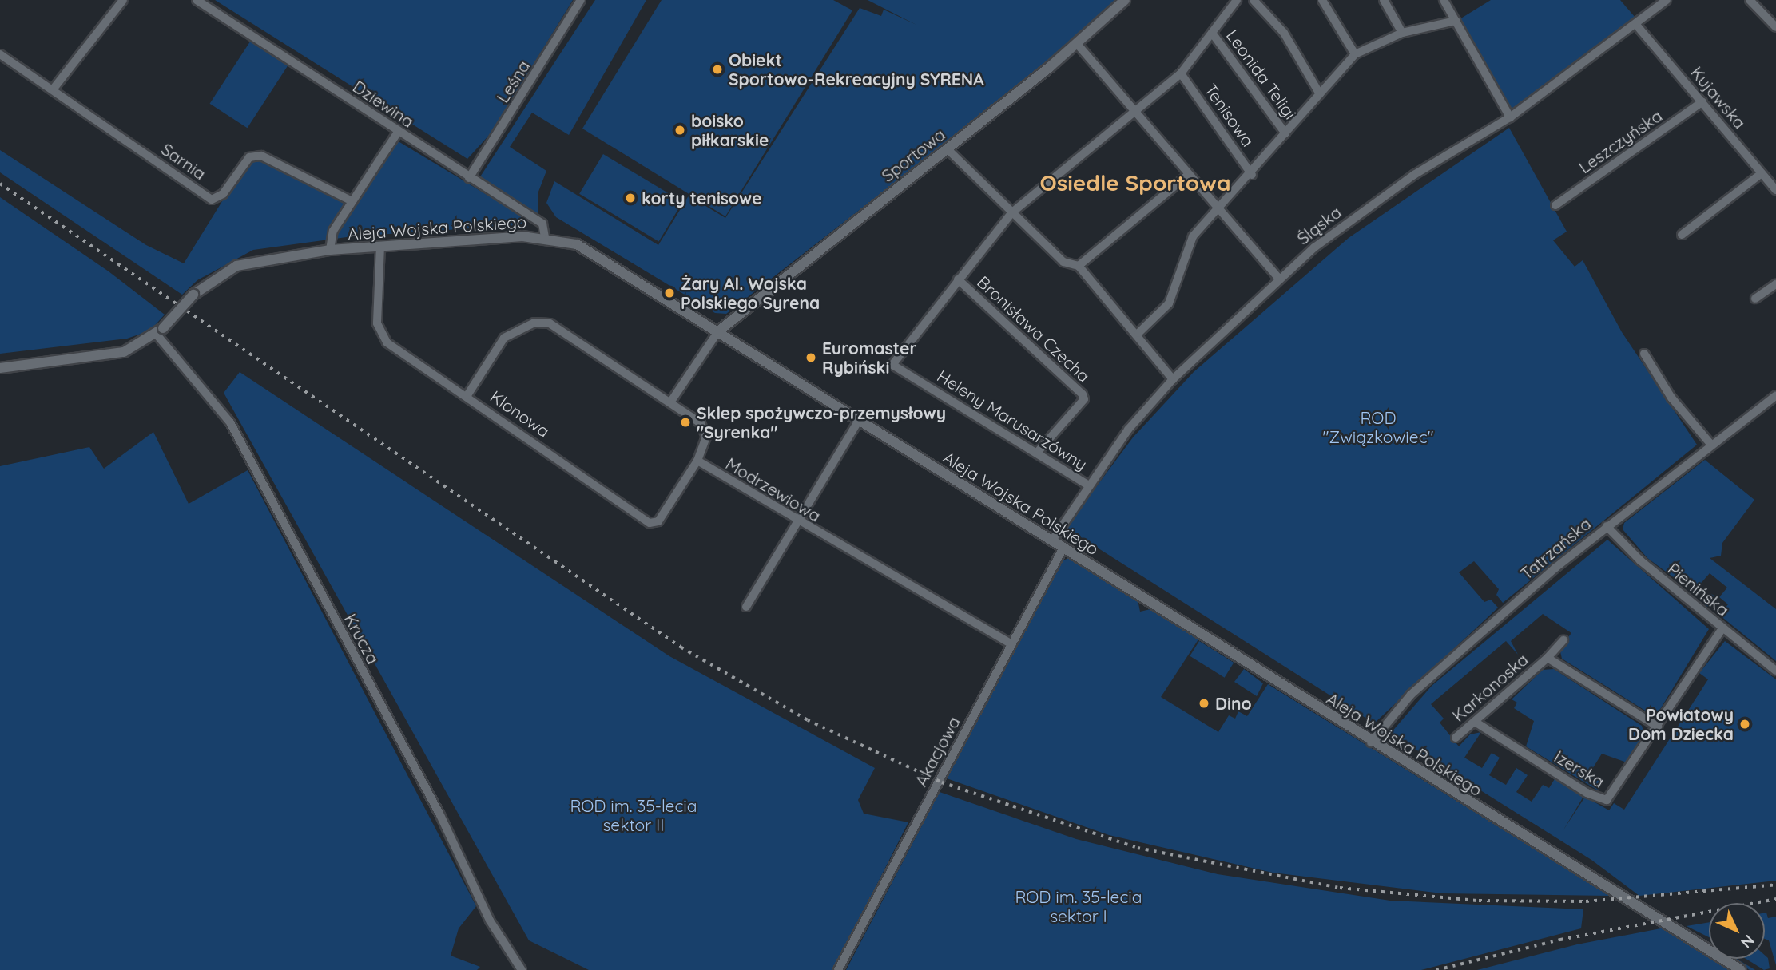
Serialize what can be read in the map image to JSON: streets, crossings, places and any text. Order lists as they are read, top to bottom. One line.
{"streets":{"street":["Leonida Teligi","Leśna","Kujawska","Dziewina","Tenisowa","Leszczyńska","Sportowa","Sarnia","Śląska","Aleja Wojska Polskiego","Bronisława Czecha","Klonowa","Heleny Marusarzówny","Modrzewiowa","Tatrzańska","Pienińska","Krucza","Karkonoska","Akacjowa","Izerska"]},"crossings":[["Leśna","Dziewina"],["Kujawska","Leszczyńska"],["Kujawska","Śląska"],["Dziewina","Aleja Wojska Polskiego"],["Sportowa","Aleja Wojska Polskiego"],["Śląska","Aleja Wojska Polskiego"],["Śląska","Heleny Marusarzówny"],["Aleja Wojska Polskiego","Klonowa"],["Aleja Wojska Polskiego","Tatrzańska"],["Aleja Wojska Polskiego","Krucza"],["Aleja Wojska Polskiego","Akacjowa"],["Bronisława Czecha","Heleny Marusarzówny"],["Klonowa","Modrzewiowa"],["Modrzewiowa","Akacjowa"],["Tatrzańska","Pienińska"],["Pienińska","Izerska"],["Karkonoska","Izerska"]],"districts":["Osiedle Sportowa"],"parks":["ROD \"Związkowiec\"","ROD im. 35-lecia sektor II","ROD im. 35-lecia sektor I"],"places":["Obiekt Sportowo-Rekreacyjny SYRENA","boisko piłkarskie","korty tenisowe","Żary Al. Wojska Polskiego Syrena","Euromaster Rybiński","Sklep spożywczo-przemysłowy \"Syrenka\"","Dino","Powiatowy Dom Dziecka"],"north":"bottom right"}
